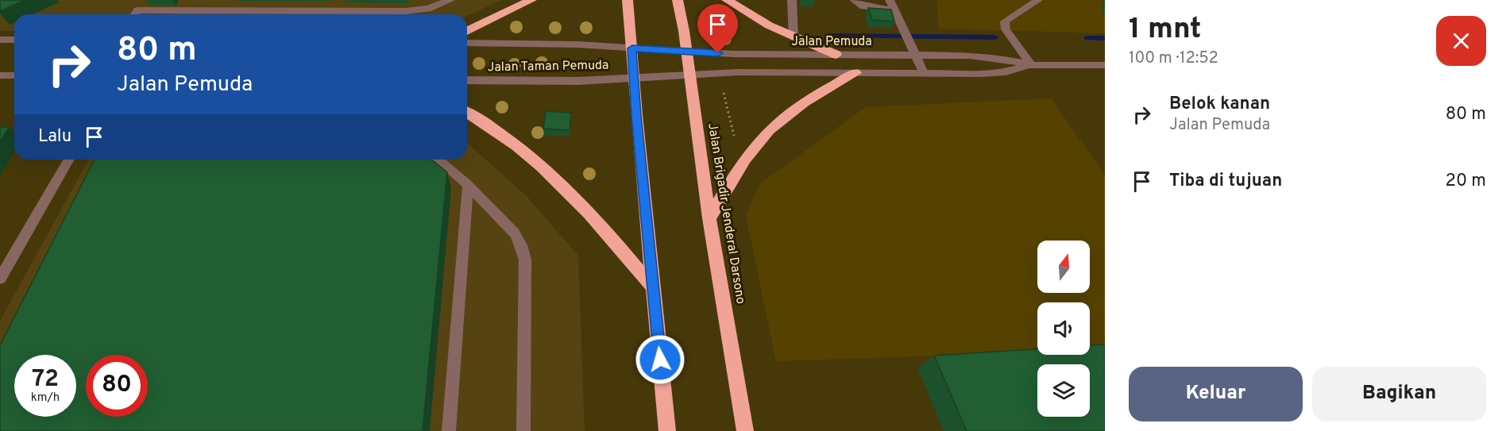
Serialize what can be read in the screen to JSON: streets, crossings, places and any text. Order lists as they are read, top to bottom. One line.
{"streets":{"highway":["Jalan Brigadir Jenderal Darsono"],"street":["Jalan Pemuda","Jalan Taman Pemuda"]},"crossings":[["Jalan Pemuda","Jalan Taman Pemuda"],["Jalan Pemuda","Jalan Brigadir Jenderal Darsono"]],"north":"top","page":{"heading":["1 mnt","100 m · 12:52"],"turn":["80 m","Jalan Pemuda"],"list":[{"name":"Belok kanan","note":"Jalan Pemuda","value":"80 m"},{"name":"Tiba di tujuan","value":"20 m"}],"then":"Lalu","speed":"72 km/h","limit":"80","buttons":["Keluar","Bagikan"]}}
